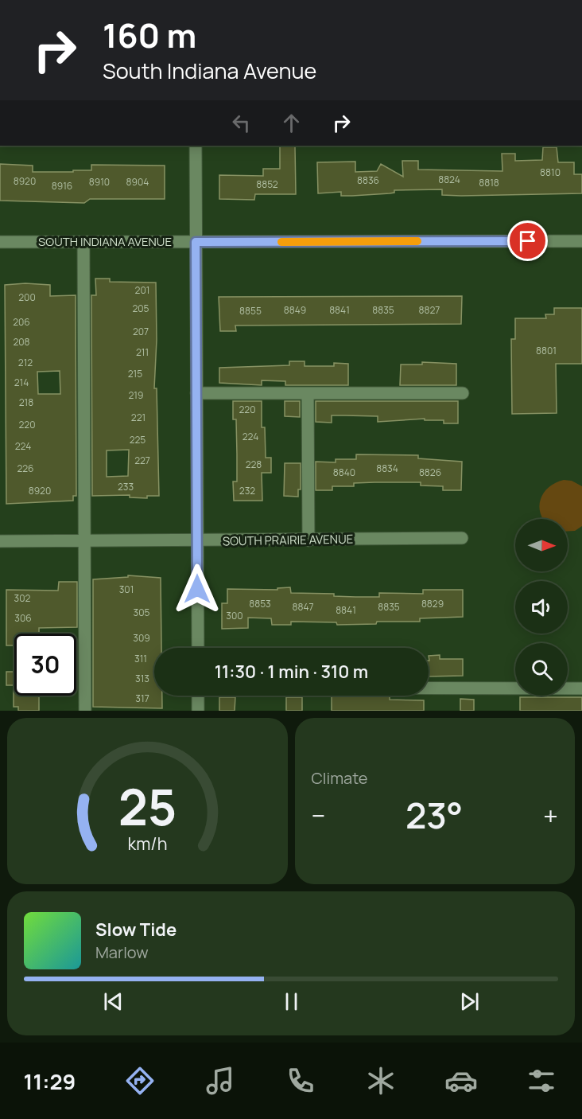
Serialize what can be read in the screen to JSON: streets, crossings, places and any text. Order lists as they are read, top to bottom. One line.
{"streets":{"street":["SOUTH INDIANA AVENUE","SOUTH PRAIRIE AVENUE"]},"house_numbers":["8810","8824","8836","8920","8910","8904","8818","8852","8916","201","200","205","8849","8841","8835","8827","8855","206","207","208","8801","211","212","215","214","219","218","220","221","220","224","225","224","227","228","226","8834","8840","8826","233","8920","232","301","302","8853","8829","8847","8835","8841","305","300","306","309","311","313","317"],"north":"right","page":{"turn":["160 m","South Indiana Avenue"],"limit":"30","trip":"11:30 · 1 min · 310 m","tile":"Climate","heat":["−","23°","+"],"song":["Slow Tide","Marlow"],"tabs":"11:29","gauge":["25","km/h"]}}
